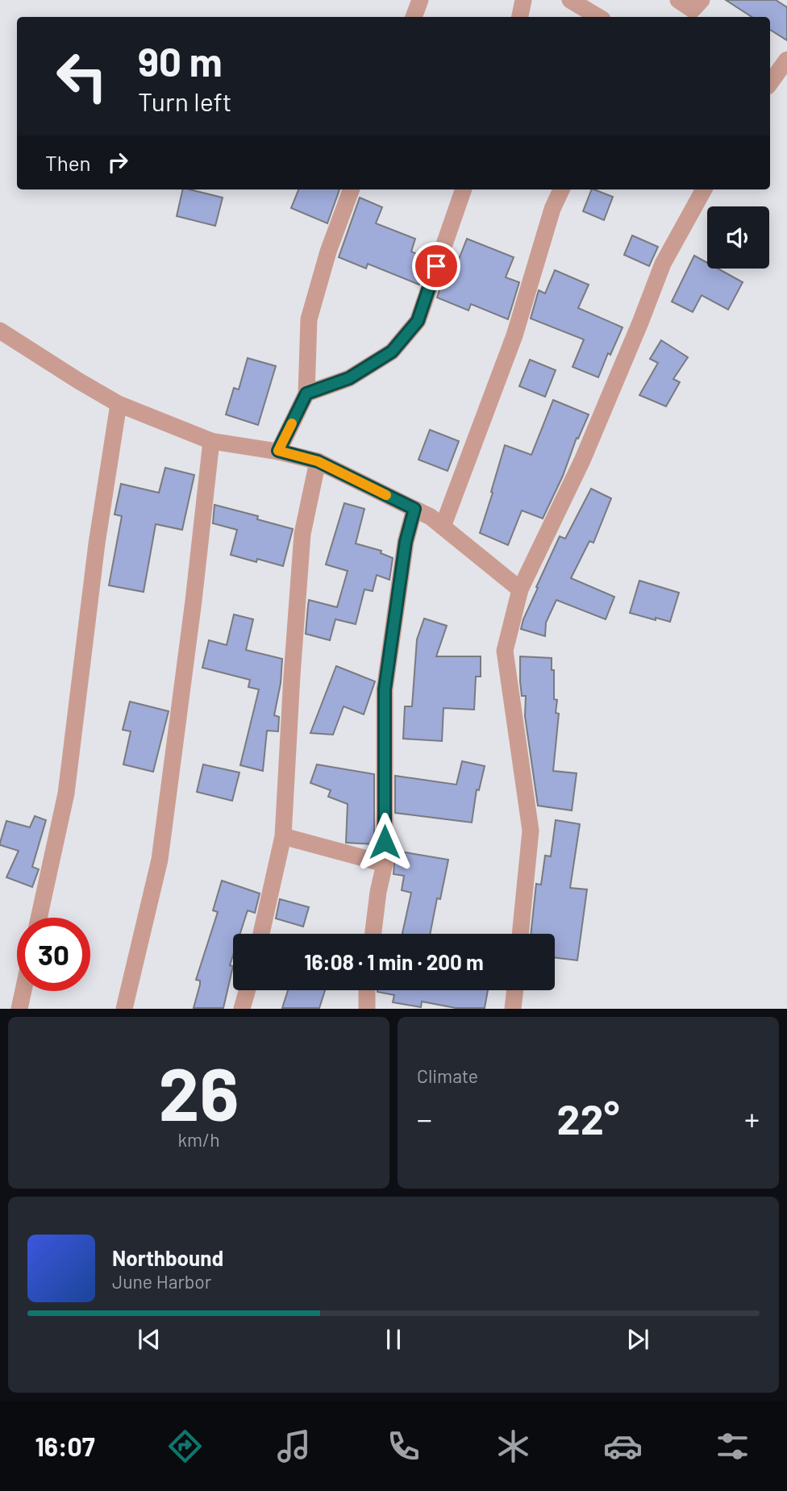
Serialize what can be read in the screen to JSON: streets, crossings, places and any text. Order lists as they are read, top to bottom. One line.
{"page":{"turn":["90 m","Turn left"],"then":"Then","limit":"30","trip":"16:08 · 1 min · 200 m","tile":[["26","km/h"],"Climate"],"heat":["−","22°","+"],"song":["Northbound","June Harbor"],"tabs":"16:07"}}
